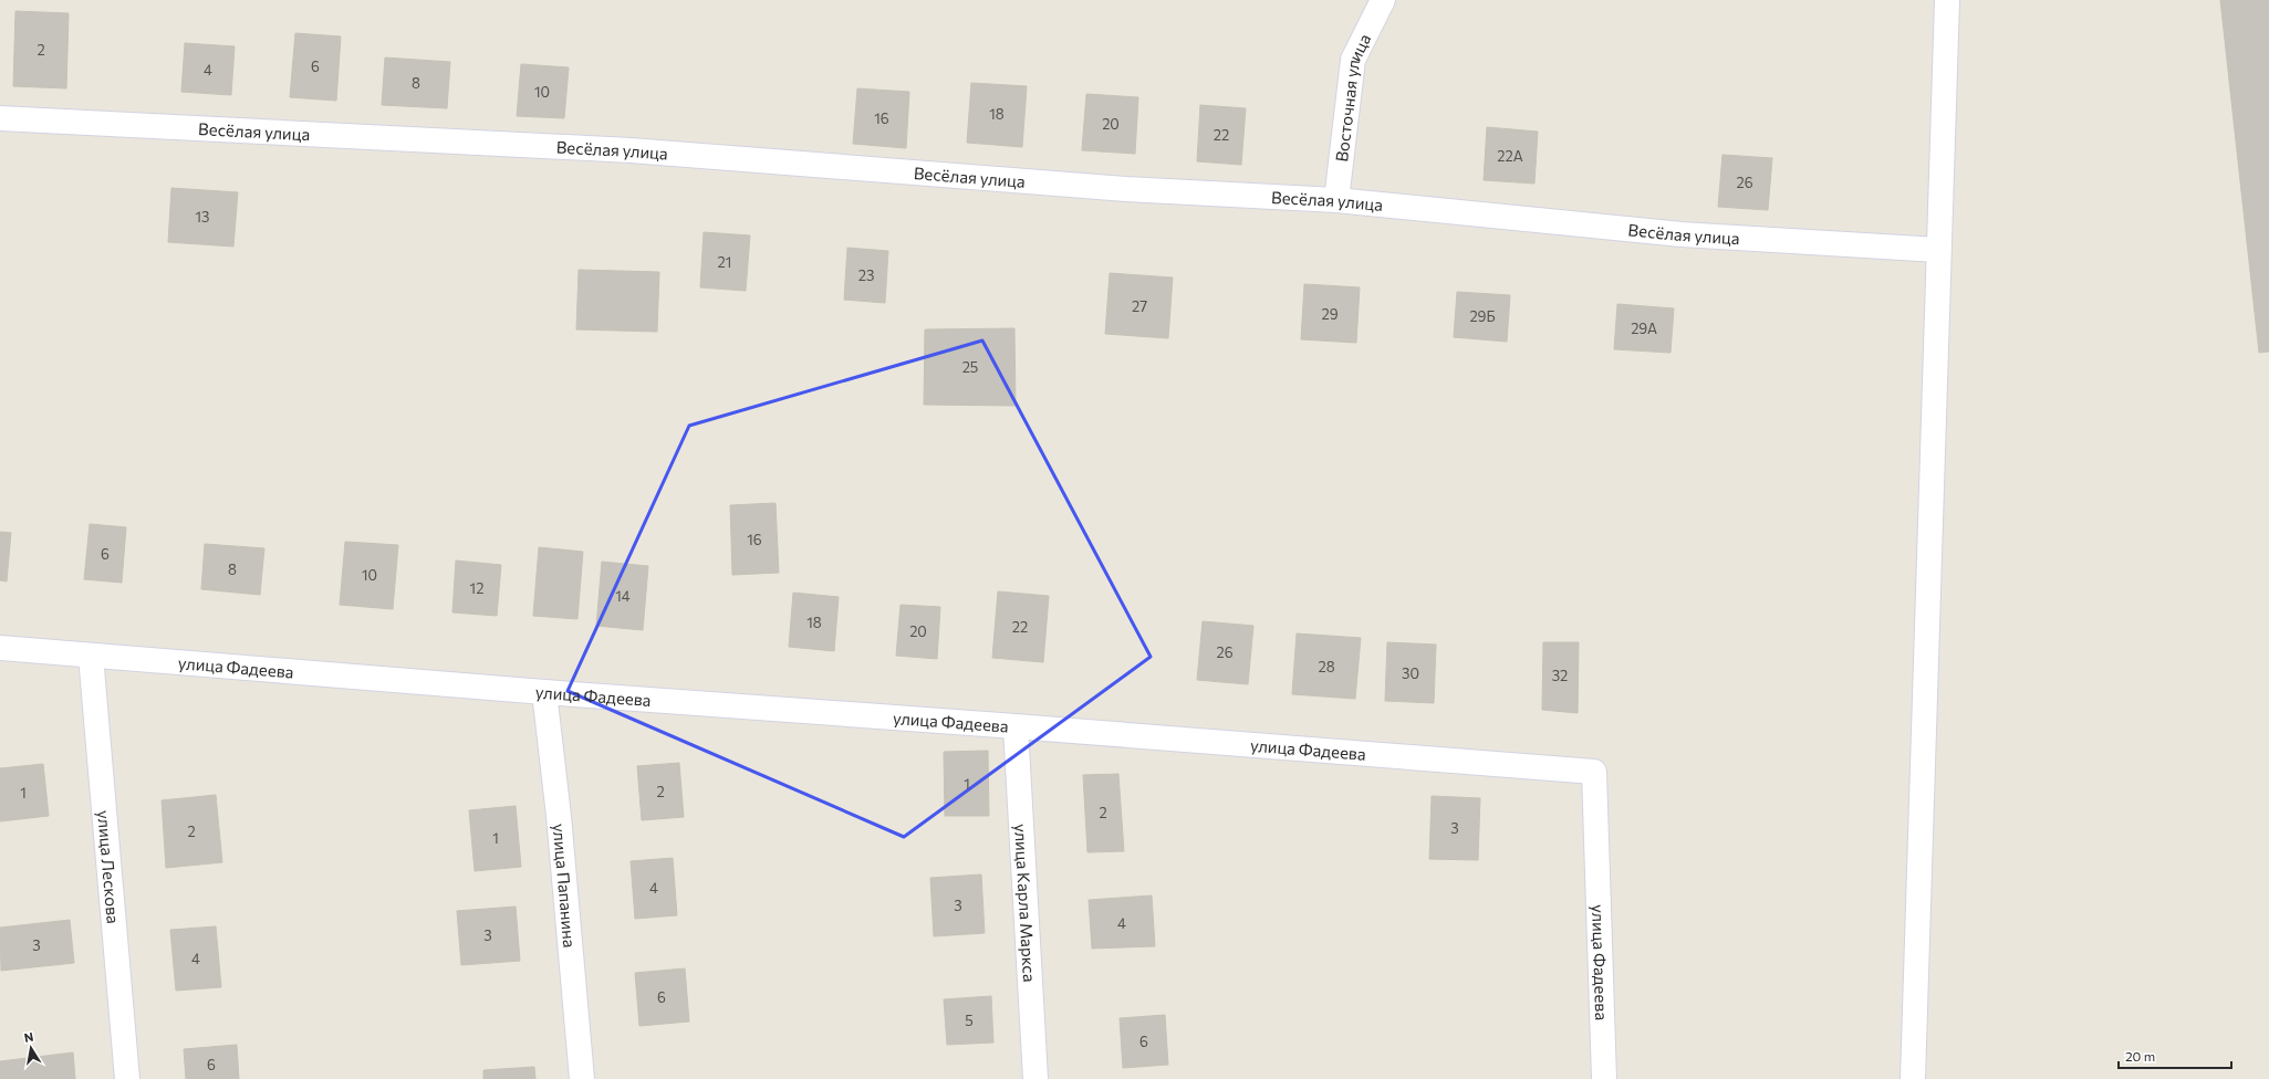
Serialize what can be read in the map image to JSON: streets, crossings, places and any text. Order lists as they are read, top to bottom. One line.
{"streets":{"street":["Восточная улица","Весёлая улица","улица Фадеева","улица Лескова","улица Папанина","улица Карла Маркса"]},"crossings":[["Восточная улица","Весёлая улица"],["улица Фадеева","улица Лескова"],["улица Фадеева","улица Папанина"],["улица Фадеева","улица Карла Маркса"]],"house_numbers":["2","6","4","8","10","18","16","20","22","22А","26","13","21","23","27","29","29Б","29А","25","16","6","8","10","12","14","18","22","20","26","28","30","32","1","2","1","2","3","2","1","4","3","4","3","3","4","6","5","6","6"],"scale_bar":"20 m","north":"top"}
